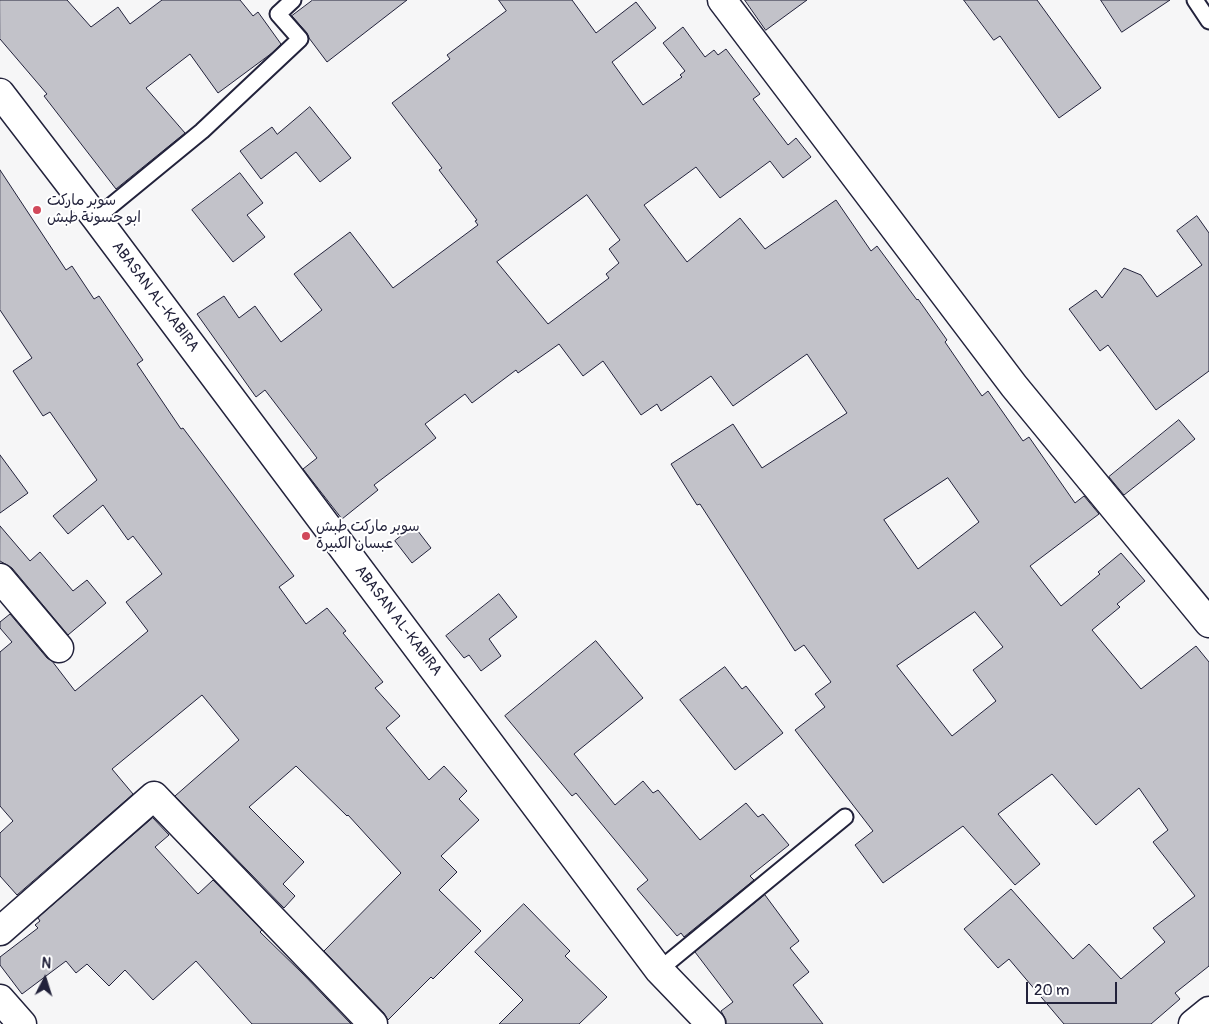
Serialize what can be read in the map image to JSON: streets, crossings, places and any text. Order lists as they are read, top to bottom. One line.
{"streets":{"street":["ABASAN AL-KABIRA"]},"places":["سوبر ماركت ابو حسونة طبش","سوبر ماركت طبش عبسان الكبيرة"],"scale_bar":"20 m","north":"top"}
